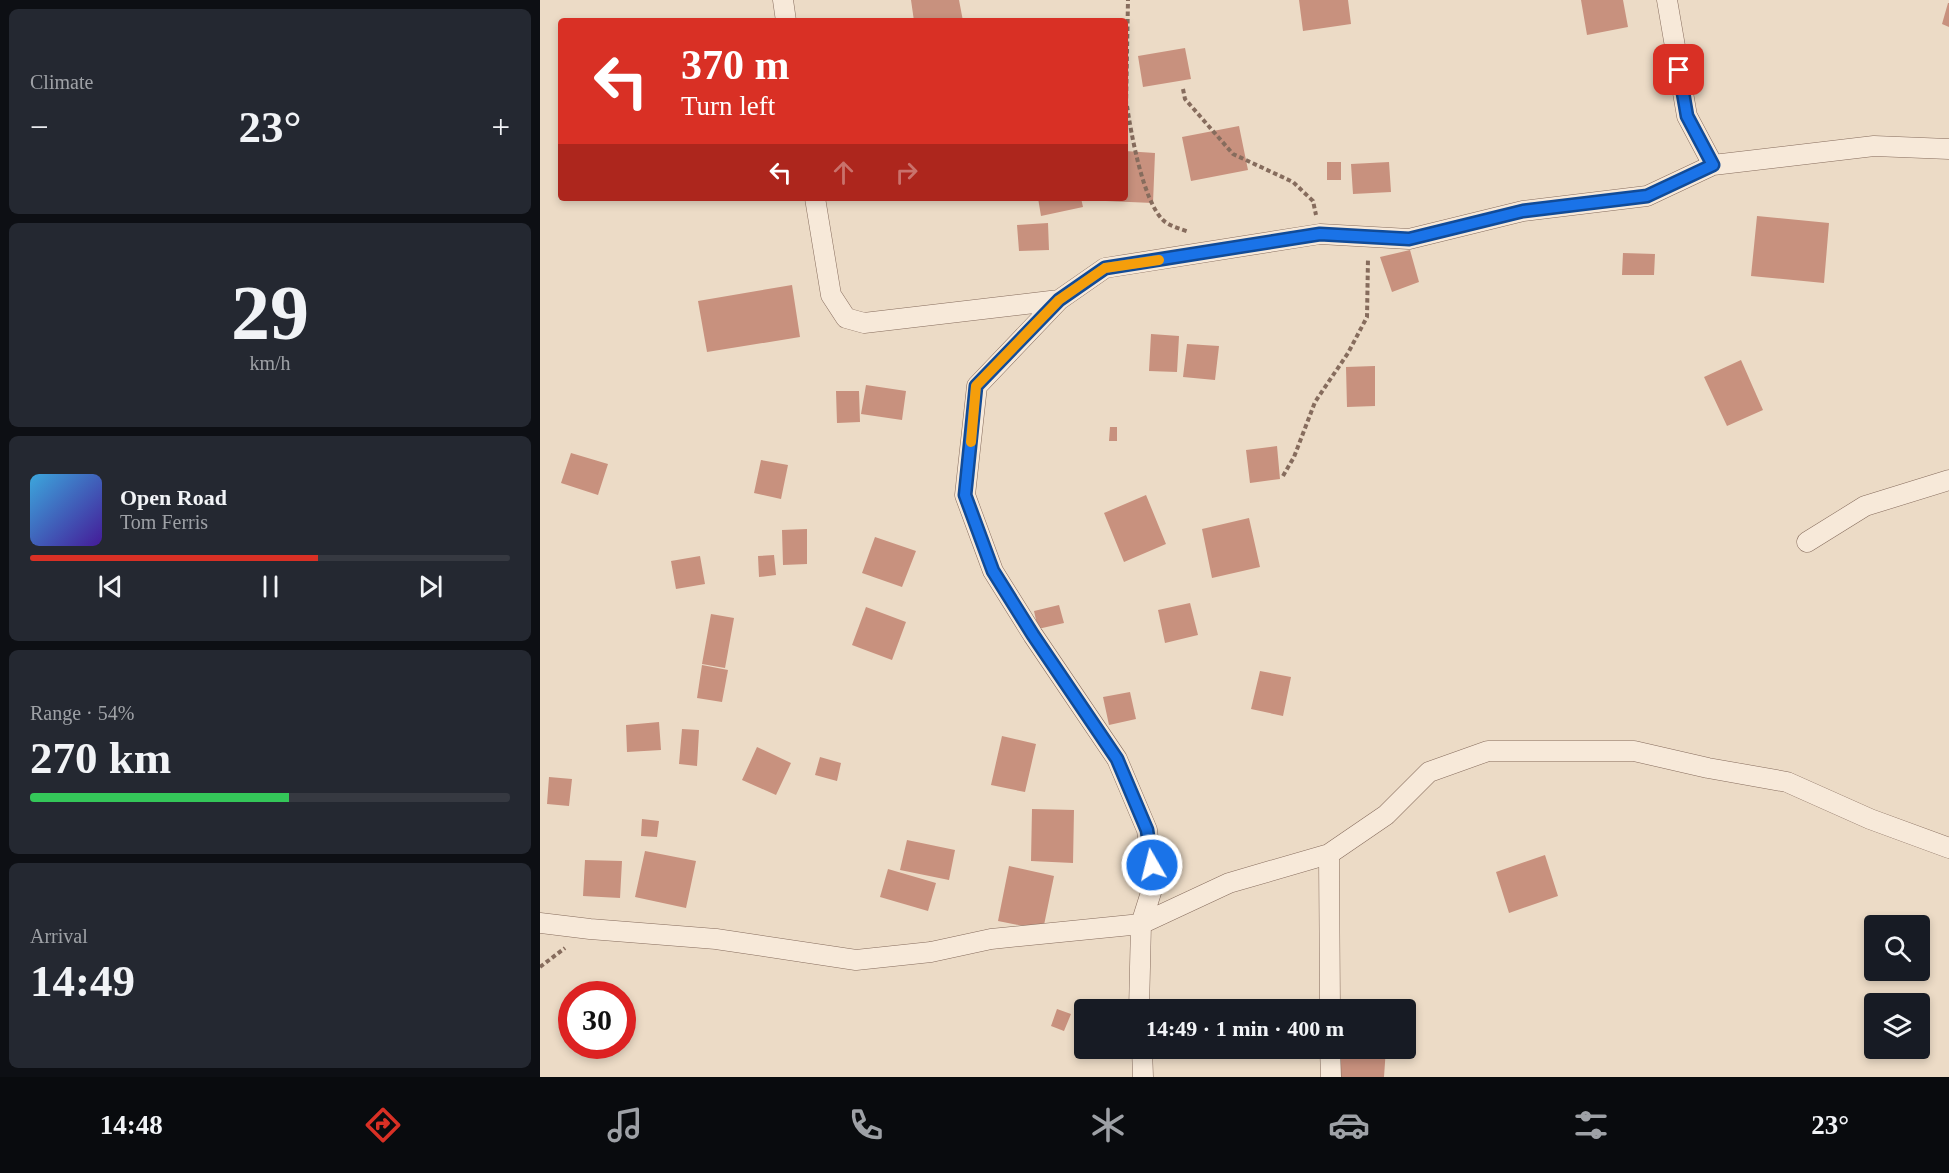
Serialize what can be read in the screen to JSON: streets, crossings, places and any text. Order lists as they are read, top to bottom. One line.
{"page":{"tile":["Climate",["29","km/h"],["Range · 54%","270 km"],["Arrival","14:49"]],"turn":["370 m","Turn left"],"heat":["−","23°","+"],"song":["Open Road","Tom Ferris"],"limit":"30","trip":"14:49 · 1 min · 400 m","tabs":["14:48","23°"]}}
